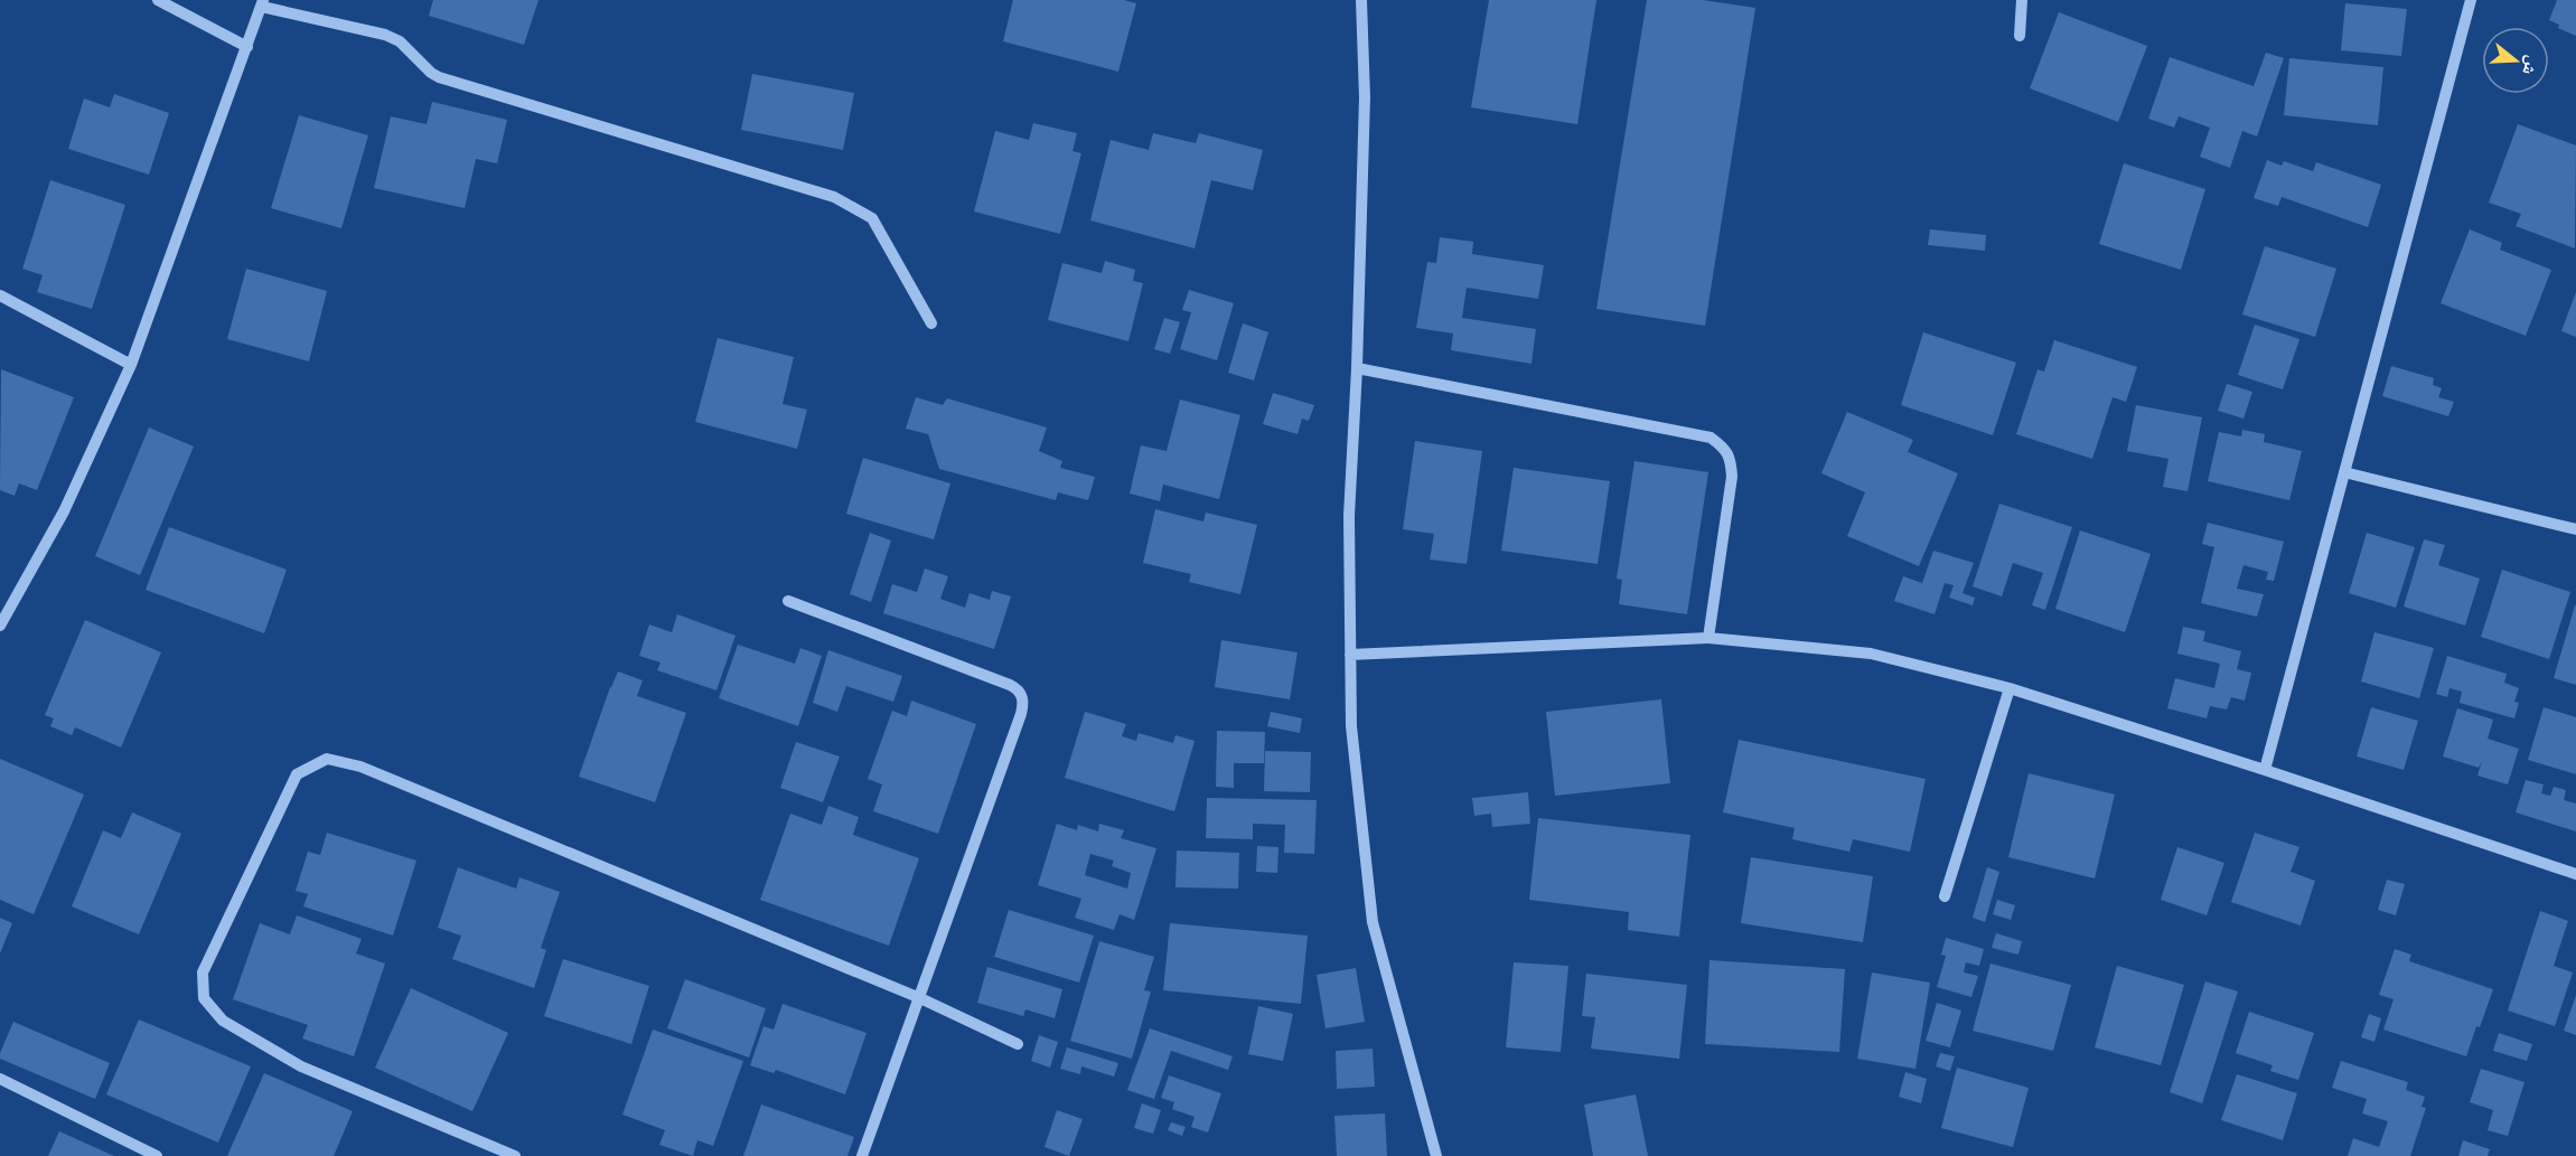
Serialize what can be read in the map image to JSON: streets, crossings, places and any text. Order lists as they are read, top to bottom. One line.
{"north":"right"}
